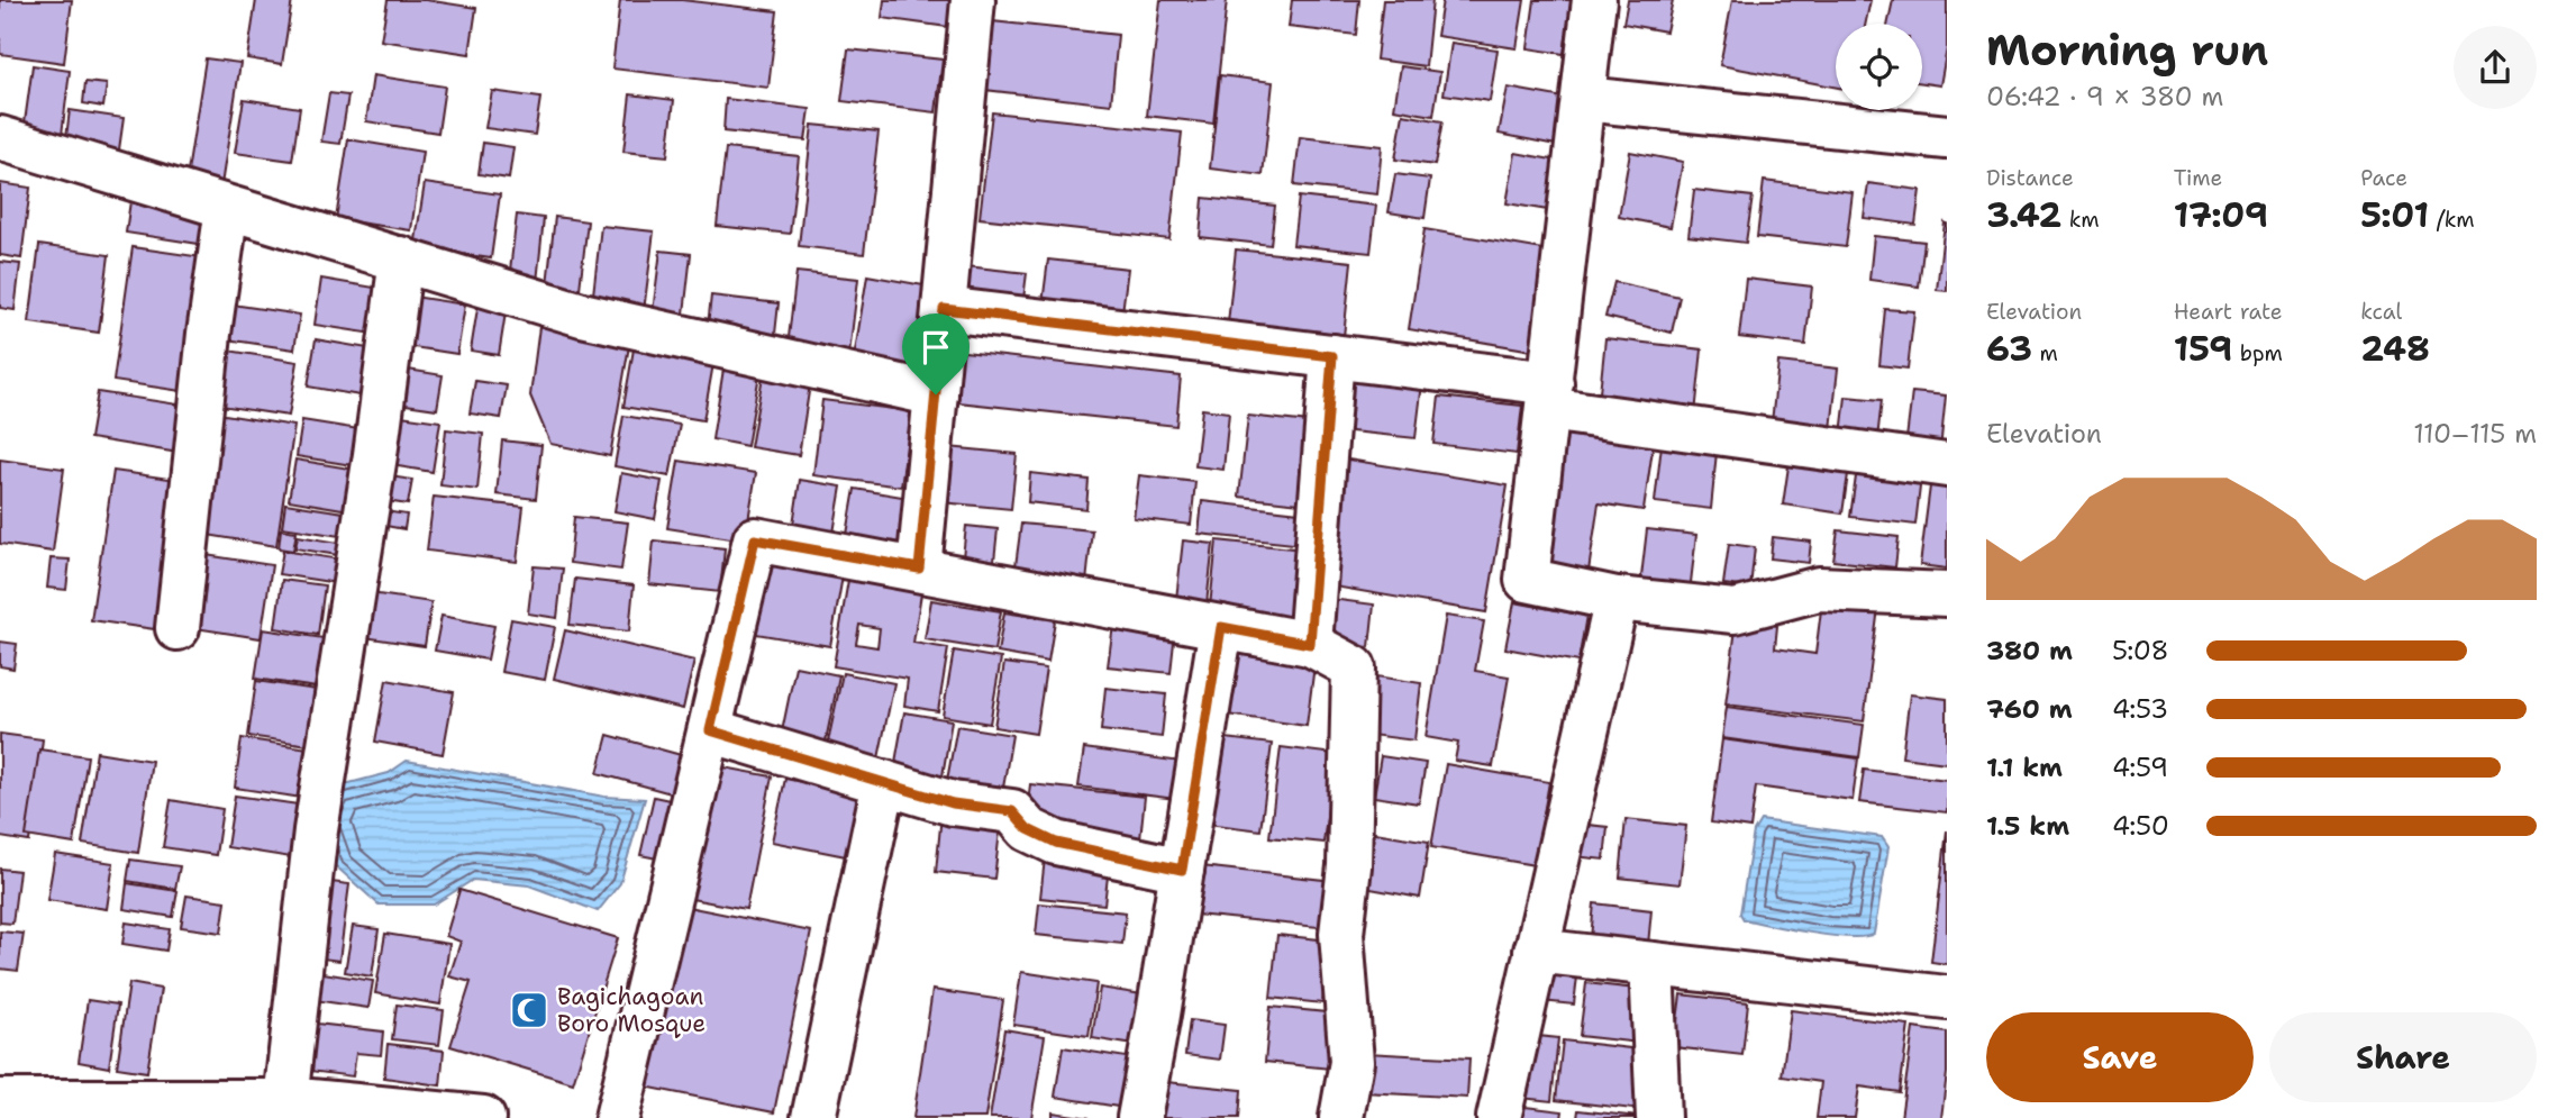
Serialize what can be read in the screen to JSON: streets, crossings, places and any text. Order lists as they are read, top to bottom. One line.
{"places":{"mosque":["Bagichagoan Boro Mosque"]},"page":{"heading":["Morning run","06:42 · 9 × 380 m"],"stats":[["Distance","3.42 km"],["Time","17:09"],["Pace","5:01 /km"],["Elevation","63 m"],["Heart rate","159 bpm"],["kcal","248"]],"chart":["Elevation","110–115 m"],"list":[{"name":"380 m","note":"5:08"},{"name":"760 m","note":"4:53"},{"name":"1.1 km","note":"4:59"},{"name":"1.5 km","note":"4:50"}],"buttons":["Save","Share"]}}
